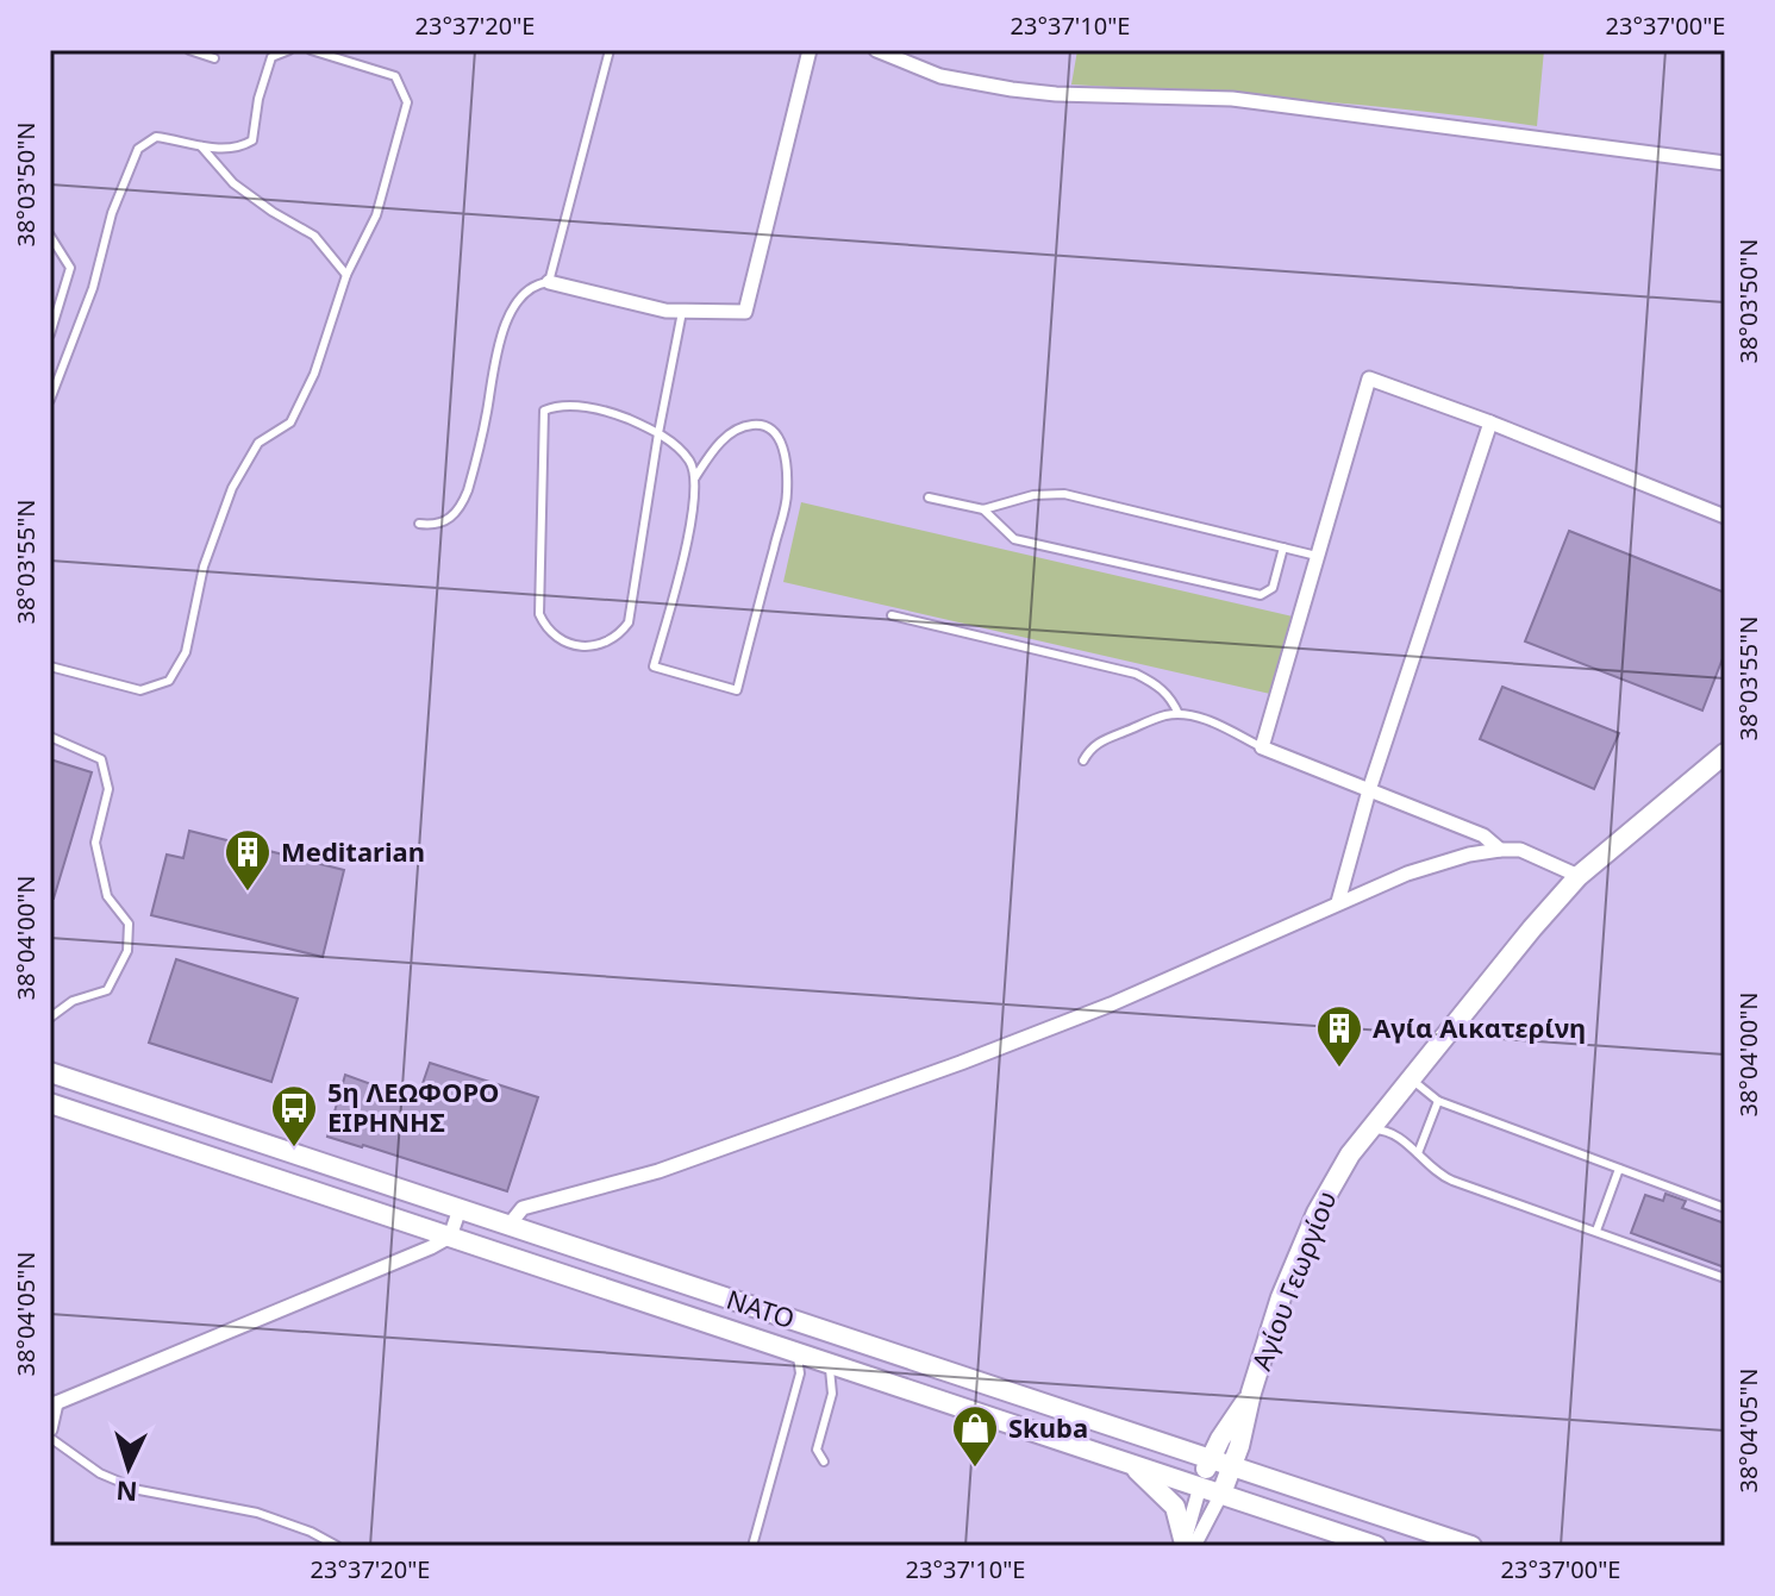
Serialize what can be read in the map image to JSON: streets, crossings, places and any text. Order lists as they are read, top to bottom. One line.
{"streets":{"main road":["Αγίου Γεωργίου","ΝΑΤΟ"]},"crossings":[["Αγίου Γεωργίου","ΝΑΤΟ"]],"places":{"building":["Meditarian","Αγία Αικατερίνη"],"bus stop":["5η ΛΕΩΦΟΡΟ ΕΙΡΗΝΗΣ"],"shop":["Skuba"]},"north":"bottom","coordinates":["23°37'20\"E","23°37'10\"E","23°37'00\"E","38°03'50\"N","38°03'55\"N","38°04'00\"N","38°04'05\"N"]}
